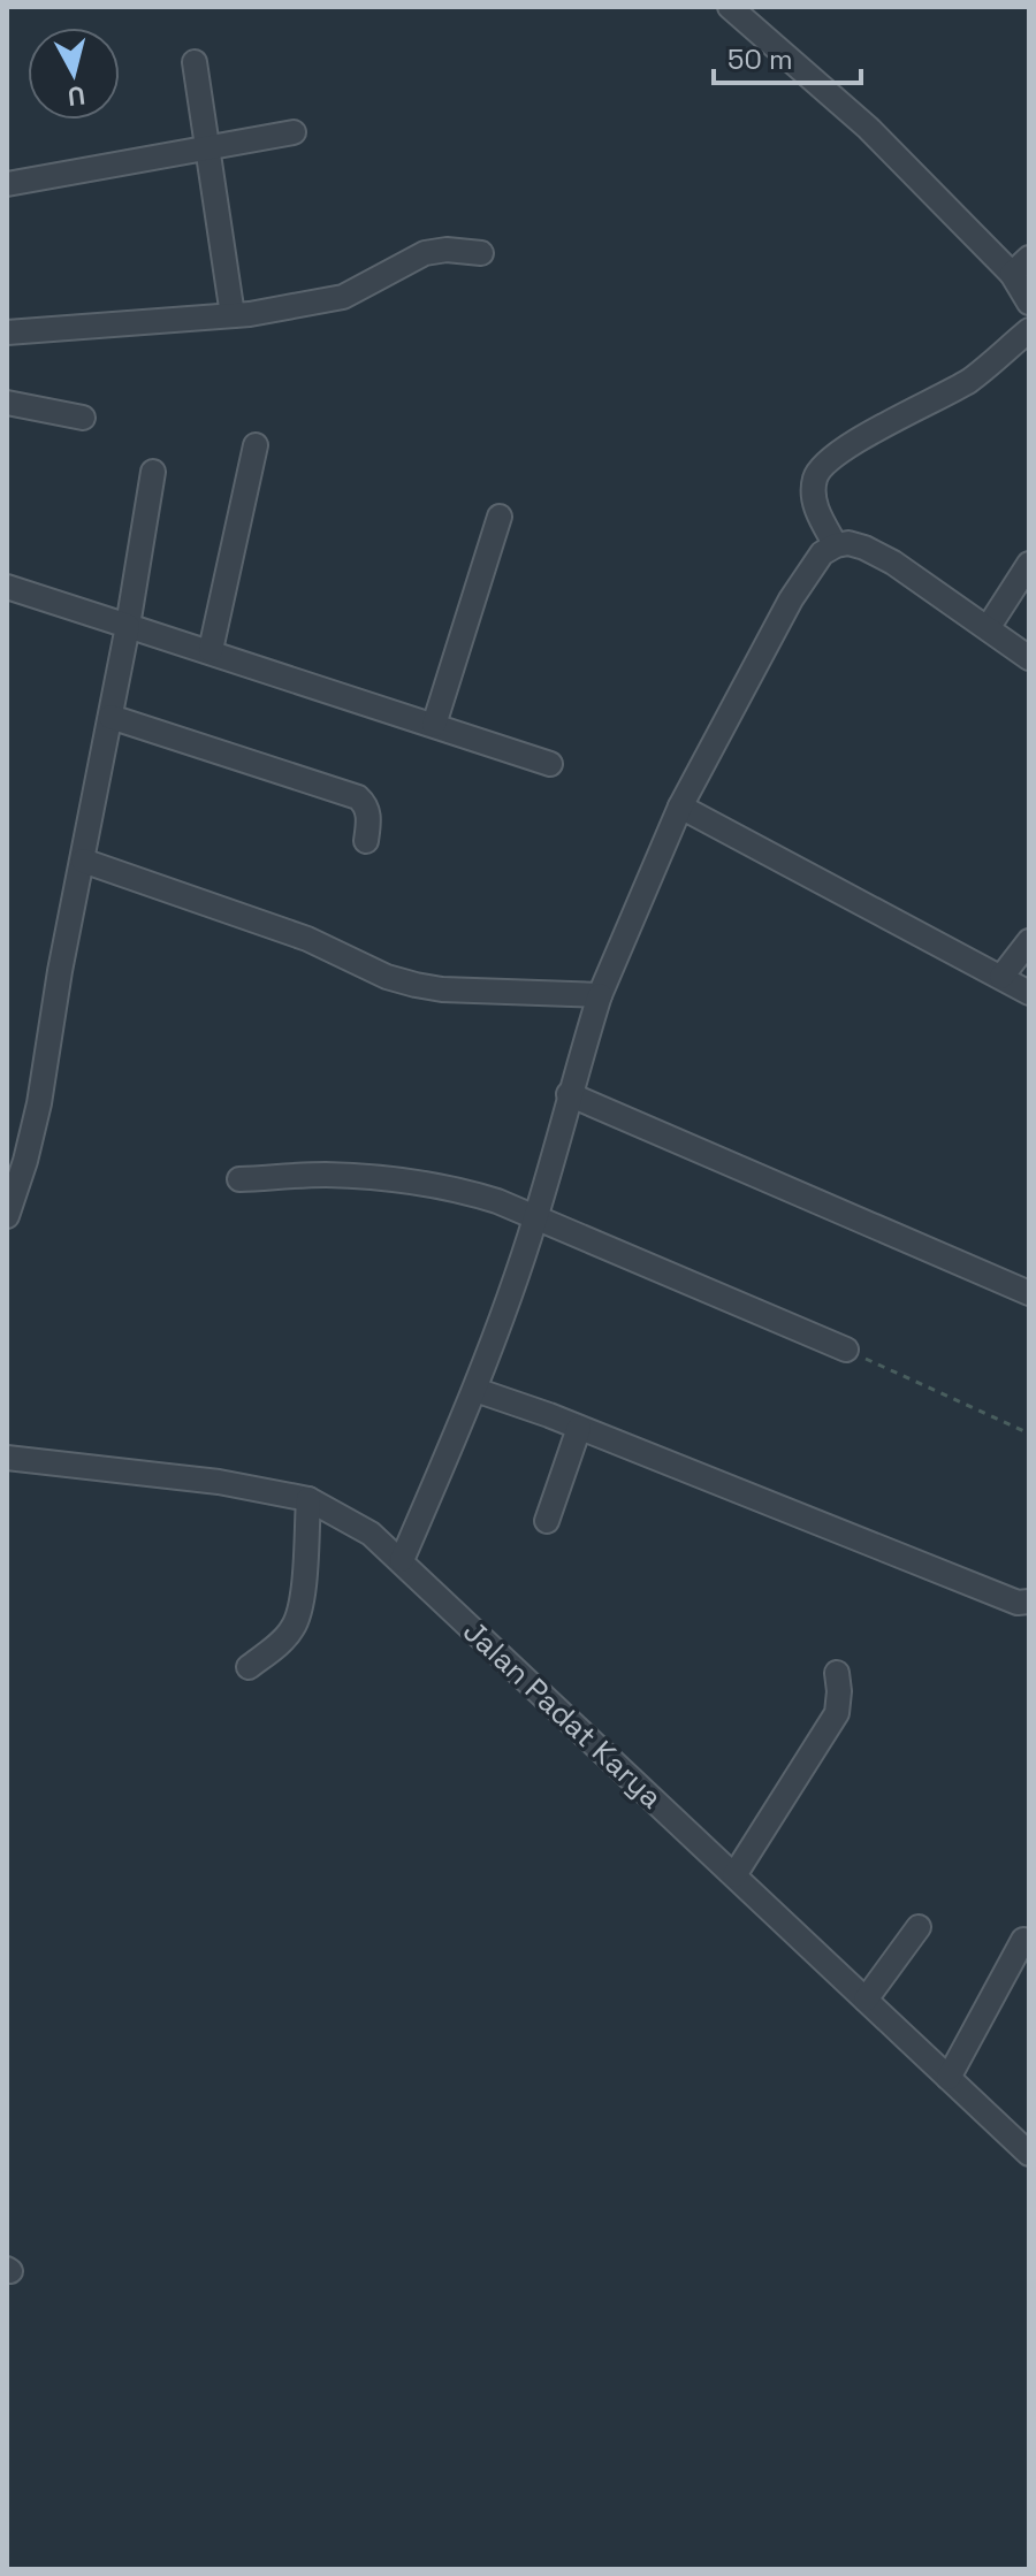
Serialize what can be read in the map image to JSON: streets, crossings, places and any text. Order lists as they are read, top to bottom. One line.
{"streets":{"street":["Jalan Padat Karya"]},"scale_bar":"50 m","north":"bottom"}
